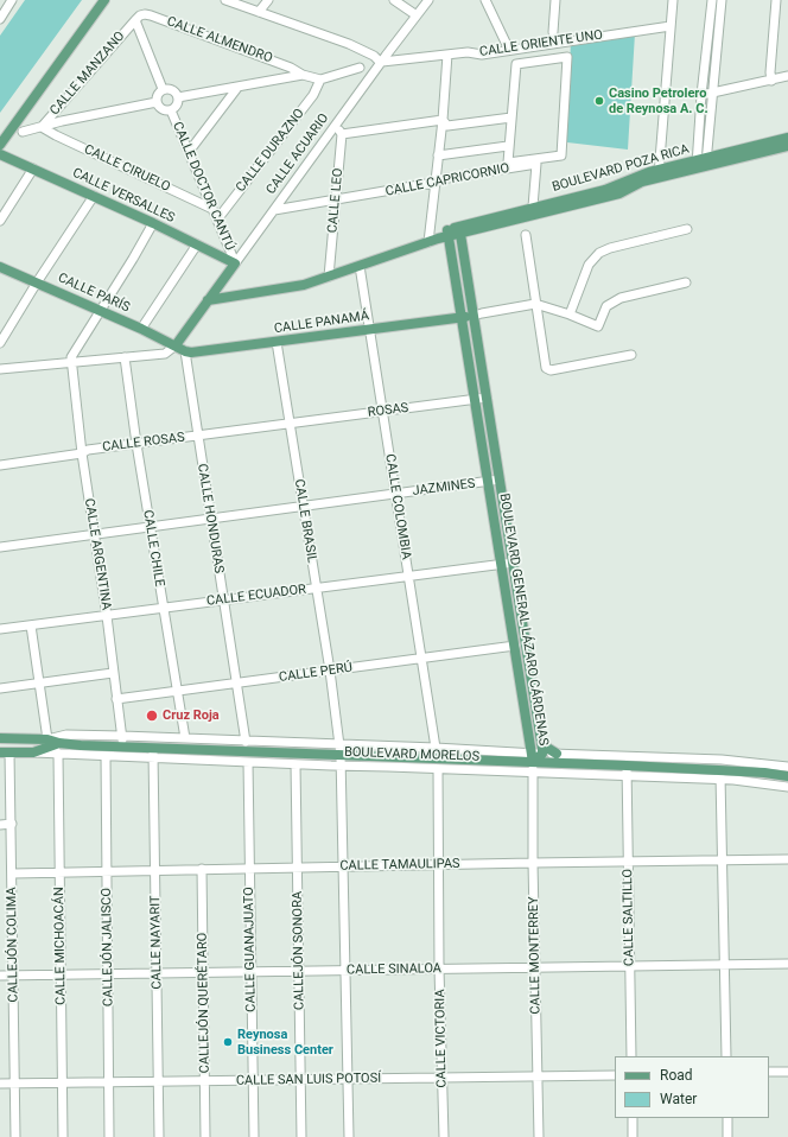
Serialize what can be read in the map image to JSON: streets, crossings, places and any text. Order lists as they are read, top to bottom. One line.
{"streets":{"main road":["CALLE ACUARIO","BOULEVARD POZA RICA","CALLE VERSALLES","CALLE PARÍS","CALLE PANAMÁ","BOULEVARD GENERAL LÁZARO CÁRDENAS","BOULEVARD MORELOS"],"street":["CALLE ALMENDRO","CALLE ORIENTE UNO","CALLE MANZANO","CALLE DURAZNO","CALLE CIRUELO","CALLE CAPRICORNIO","CALLE DOCTOR CANTÚ","CALLE LEO","ROSAS","CALLE ROSAS","JAZMINES","CALLE COLOMBIA","CALLE HONDURAS","CALLE BRASIL","CALLE CHILE","CALLE ARGENTINA","CALLE ECUADOR","CALLE PERÚ","CALLE TAMAULIPAS","CALLE SALTILLO","CALLE NAYARIT","CALLEJÓN COLIMA","CALLE MICHOACÁN","CALLEJÓN JALISCO","CALLE GUANAJUATO","CALLEJÓN SONORA","CALLE MONTERREY","CALLE SINALOA","CALLEJÓN QUERÉTARO","CALLE VICTORIA","CALLE SAN LUIS POTOSÍ"]},"crossings":[["CALLE ALMENDRO","CALLE MANZANO"],["CALLE ORIENTE UNO","CALLE ACUARIO"],["CALLE MANZANO","CALLE CIRUELO"],["CALLE DURAZNO","CALLE DOCTOR CANTÚ"],["CALLE ACUARIO","BOULEVARD POZA RICA"],["CALLE ACUARIO","CALLE CAPRICORNIO"],["CALLE ACUARIO","CALLE DOCTOR CANTÚ"],["CALLE ACUARIO","CALLE VERSALLES"],["CALLE ACUARIO","CALLE PARÍS"],["CALLE CIRUELO","CALLE DOCTOR CANTÚ"],["BOULEVARD POZA RICA","CALLE CAPRICORNIO"],["BOULEVARD POZA RICA","CALLE LEO"],["BOULEVARD POZA RICA","CALLE COLOMBIA"],["BOULEVARD POZA RICA","BOULEVARD GENERAL LÁZARO CÁRDENAS"],["CALLE CAPRICORNIO","CALLE LEO"],["CALLE DOCTOR CANTÚ","CALLE VERSALLES"],["CALLE PANAMÁ","CALLE COLOMBIA"],["CALLE PANAMÁ","CALLE HONDURAS"],["CALLE PANAMÁ","CALLE BRASIL"],["CALLE PANAMÁ","BOULEVARD GENERAL LÁZARO CÁRDENAS"],["ROSAS","CALLE ROSAS"],["ROSAS","CALLE COLOMBIA"],["ROSAS","CALLE BRASIL"],["ROSAS","BOULEVARD GENERAL LÁZARO CÁRDENAS"],["CALLE ROSAS","CALLE HONDURAS"],["CALLE ROSAS","CALLE BRASIL"],["CALLE ROSAS","CALLE CHILE"],["CALLE ROSAS","CALLE ARGENTINA"],["JAZMINES","CALLE COLOMBIA"],["JAZMINES","CALLE HONDURAS"],["JAZMINES","CALLE BRASIL"],["JAZMINES","CALLE CHILE"],["JAZMINES","CALLE ARGENTINA"],["JAZMINES","BOULEVARD GENERAL LÁZARO CÁRDENAS"],["CALLE COLOMBIA","CALLE ECUADOR"],["CALLE COLOMBIA","CALLE PERÚ"],["CALLE COLOMBIA","BOULEVARD MORELOS"],["CALLE HONDURAS","CALLE ECUADOR"],["CALLE HONDURAS","CALLE PERÚ"],["CALLE HONDURAS","BOULEVARD MORELOS"],["CALLE BRASIL","CALLE ECUADOR"],["CALLE BRASIL","CALLE PERÚ"],["CALLE BRASIL","BOULEVARD MORELOS"],["CALLE BRASIL","CALLE TAMAULIPAS"],["CALLE BRASIL","CALLE SINALOA"],["CALLE BRASIL","CALLE SAN LUIS POTOSÍ"],["CALLE CHILE","CALLE ECUADOR"],["CALLE CHILE","CALLE PERÚ"],["CALLE CHILE","BOULEVARD MORELOS"],["CALLE ARGENTINA","CALLE ECUADOR"],["CALLE ARGENTINA","CALLE PERÚ"],["CALLE ARGENTINA","BOULEVARD MORELOS"],["CALLE ECUADOR","BOULEVARD GENERAL LÁZARO CÁRDENAS"],["CALLE ECUADOR","CALLE MICHOACÁN"],["BOULEVARD GENERAL LÁZARO CÁRDENAS","CALLE PERÚ"],["BOULEVARD GENERAL LÁZARO CÁRDENAS","BOULEVARD MORELOS"],["BOULEVARD GENERAL LÁZARO CÁRDENAS","CALLE MONTERREY"],["BOULEVARD MORELOS","CALLE SALTILLO"],["BOULEVARD MORELOS","CALLE NAYARIT"],["BOULEVARD MORELOS","CALLEJÓN COLIMA"],["BOULEVARD MORELOS","CALLE MICHOACÁN"],["BOULEVARD MORELOS","CALLEJÓN JALISCO"],["BOULEVARD MORELOS","CALLE GUANAJUATO"],["BOULEVARD MORELOS","CALLEJÓN SONORA"],["BOULEVARD MORELOS","CALLE MONTERREY"],["BOULEVARD MORELOS","CALLE VICTORIA"],["CALLE TAMAULIPAS","CALLE SALTILLO"],["CALLE TAMAULIPAS","CALLE NAYARIT"],["CALLE TAMAULIPAS","CALLEJÓN COLIMA"],["CALLE TAMAULIPAS","CALLE MICHOACÁN"],["CALLE TAMAULIPAS","CALLEJÓN JALISCO"],["CALLE TAMAULIPAS","CALLE GUANAJUATO"],["CALLE TAMAULIPAS","CALLEJÓN SONORA"],["CALLE TAMAULIPAS","CALLE MONTERREY"],["CALLE TAMAULIPAS","CALLEJÓN QUERÉTARO"],["CALLE TAMAULIPAS","CALLE VICTORIA"],["CALLE SALTILLO","CALLE SINALOA"],["CALLE NAYARIT","CALLE SINALOA"],["CALLE NAYARIT","CALLE SAN LUIS POTOSÍ"],["CALLEJÓN COLIMA","CALLE SINALOA"],["CALLEJÓN COLIMA","CALLE SAN LUIS POTOSÍ"],["CALLE MICHOACÁN","CALLE SINALOA"],["CALLE MICHOACÁN","CALLE SAN LUIS POTOSÍ"],["CALLEJÓN JALISCO","CALLE SINALOA"],["CALLEJÓN JALISCO","CALLE SAN LUIS POTOSÍ"],["CALLE GUANAJUATO","CALLE SINALOA"],["CALLE GUANAJUATO","CALLE SAN LUIS POTOSÍ"],["CALLEJÓN SONORA","CALLE SINALOA"],["CALLEJÓN SONORA","CALLE SAN LUIS POTOSÍ"],["CALLE MONTERREY","CALLE SINALOA"],["CALLE MONTERREY","CALLE SAN LUIS POTOSÍ"],["CALLE SINALOA","CALLEJÓN QUERÉTARO"],["CALLE SINALOA","CALLE VICTORIA"],["CALLEJÓN QUERÉTARO","CALLE SAN LUIS POTOSÍ"],["CALLE VICTORIA","CALLE SAN LUIS POTOSÍ"]],"places":["Casino Petrolero de Reynosa A. C.","Cruz Roja","Reynosa Business Center"],"legend":["Road","Water"]}
